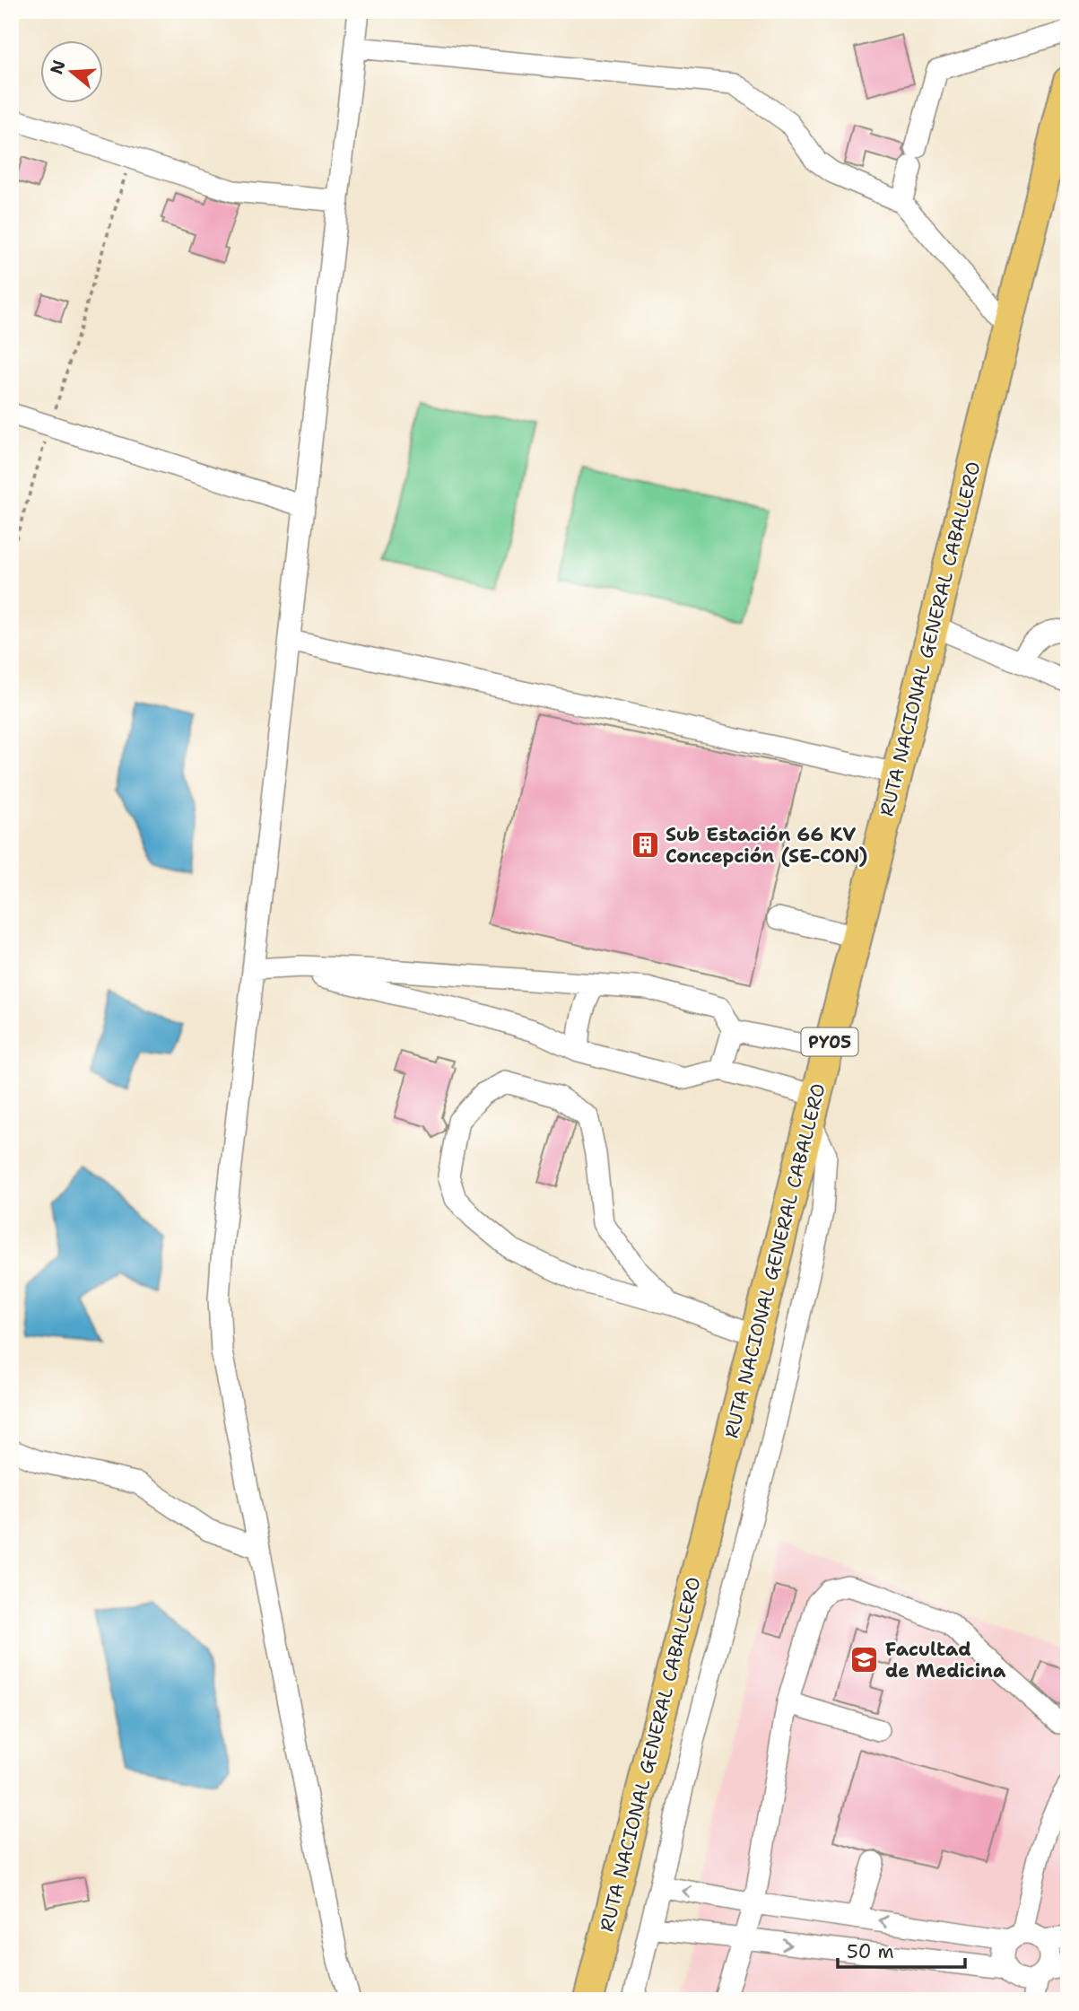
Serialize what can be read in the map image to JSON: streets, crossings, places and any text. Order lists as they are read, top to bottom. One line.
{"streets":{"highway":["RUTA NACIONAL GENERAL CABALLERO","PY05"]},"places":{"building":["Sub Estación 66 KV Concepción (SE-CON)"],"school or university":["Facultad de Medicina"]},"scale_bar":"50 m","north":"left"}
